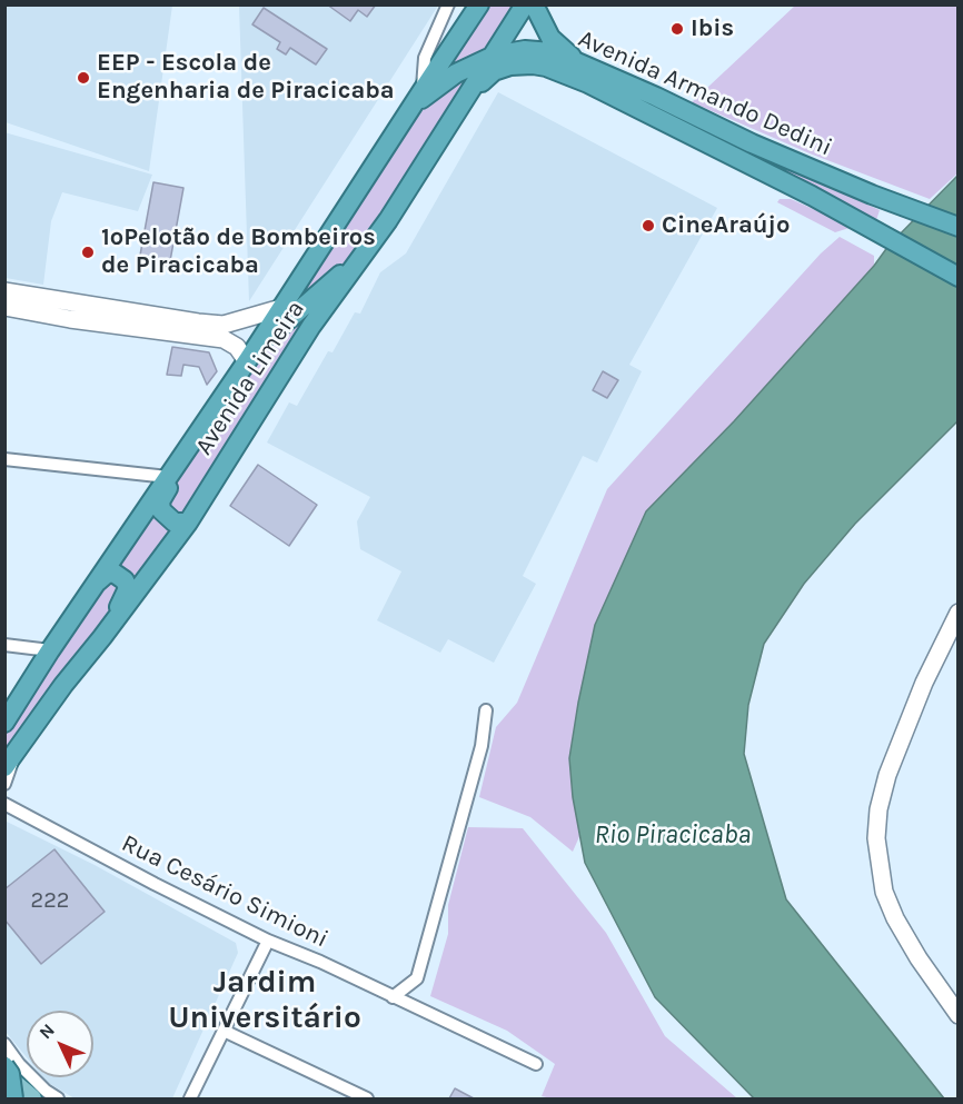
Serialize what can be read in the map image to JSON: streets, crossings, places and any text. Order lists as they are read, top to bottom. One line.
{"streets":{"highway":["Avenida Armando Dedini","Avenida Limeira"],"street":["Rua Cesário Simioni"]},"crossings":[["Avenida Armando Dedini","Avenida Limeira"]],"districts":["Jardim Universitário"],"water":["Rio Piracicaba"],"places":["Ibis","EEP - Escola de Engenharia de Piracicaba","CineAraújo","1ºPelotão de Bombeiros de Piracicaba"],"house_numbers":["222"],"north":"top left"}
